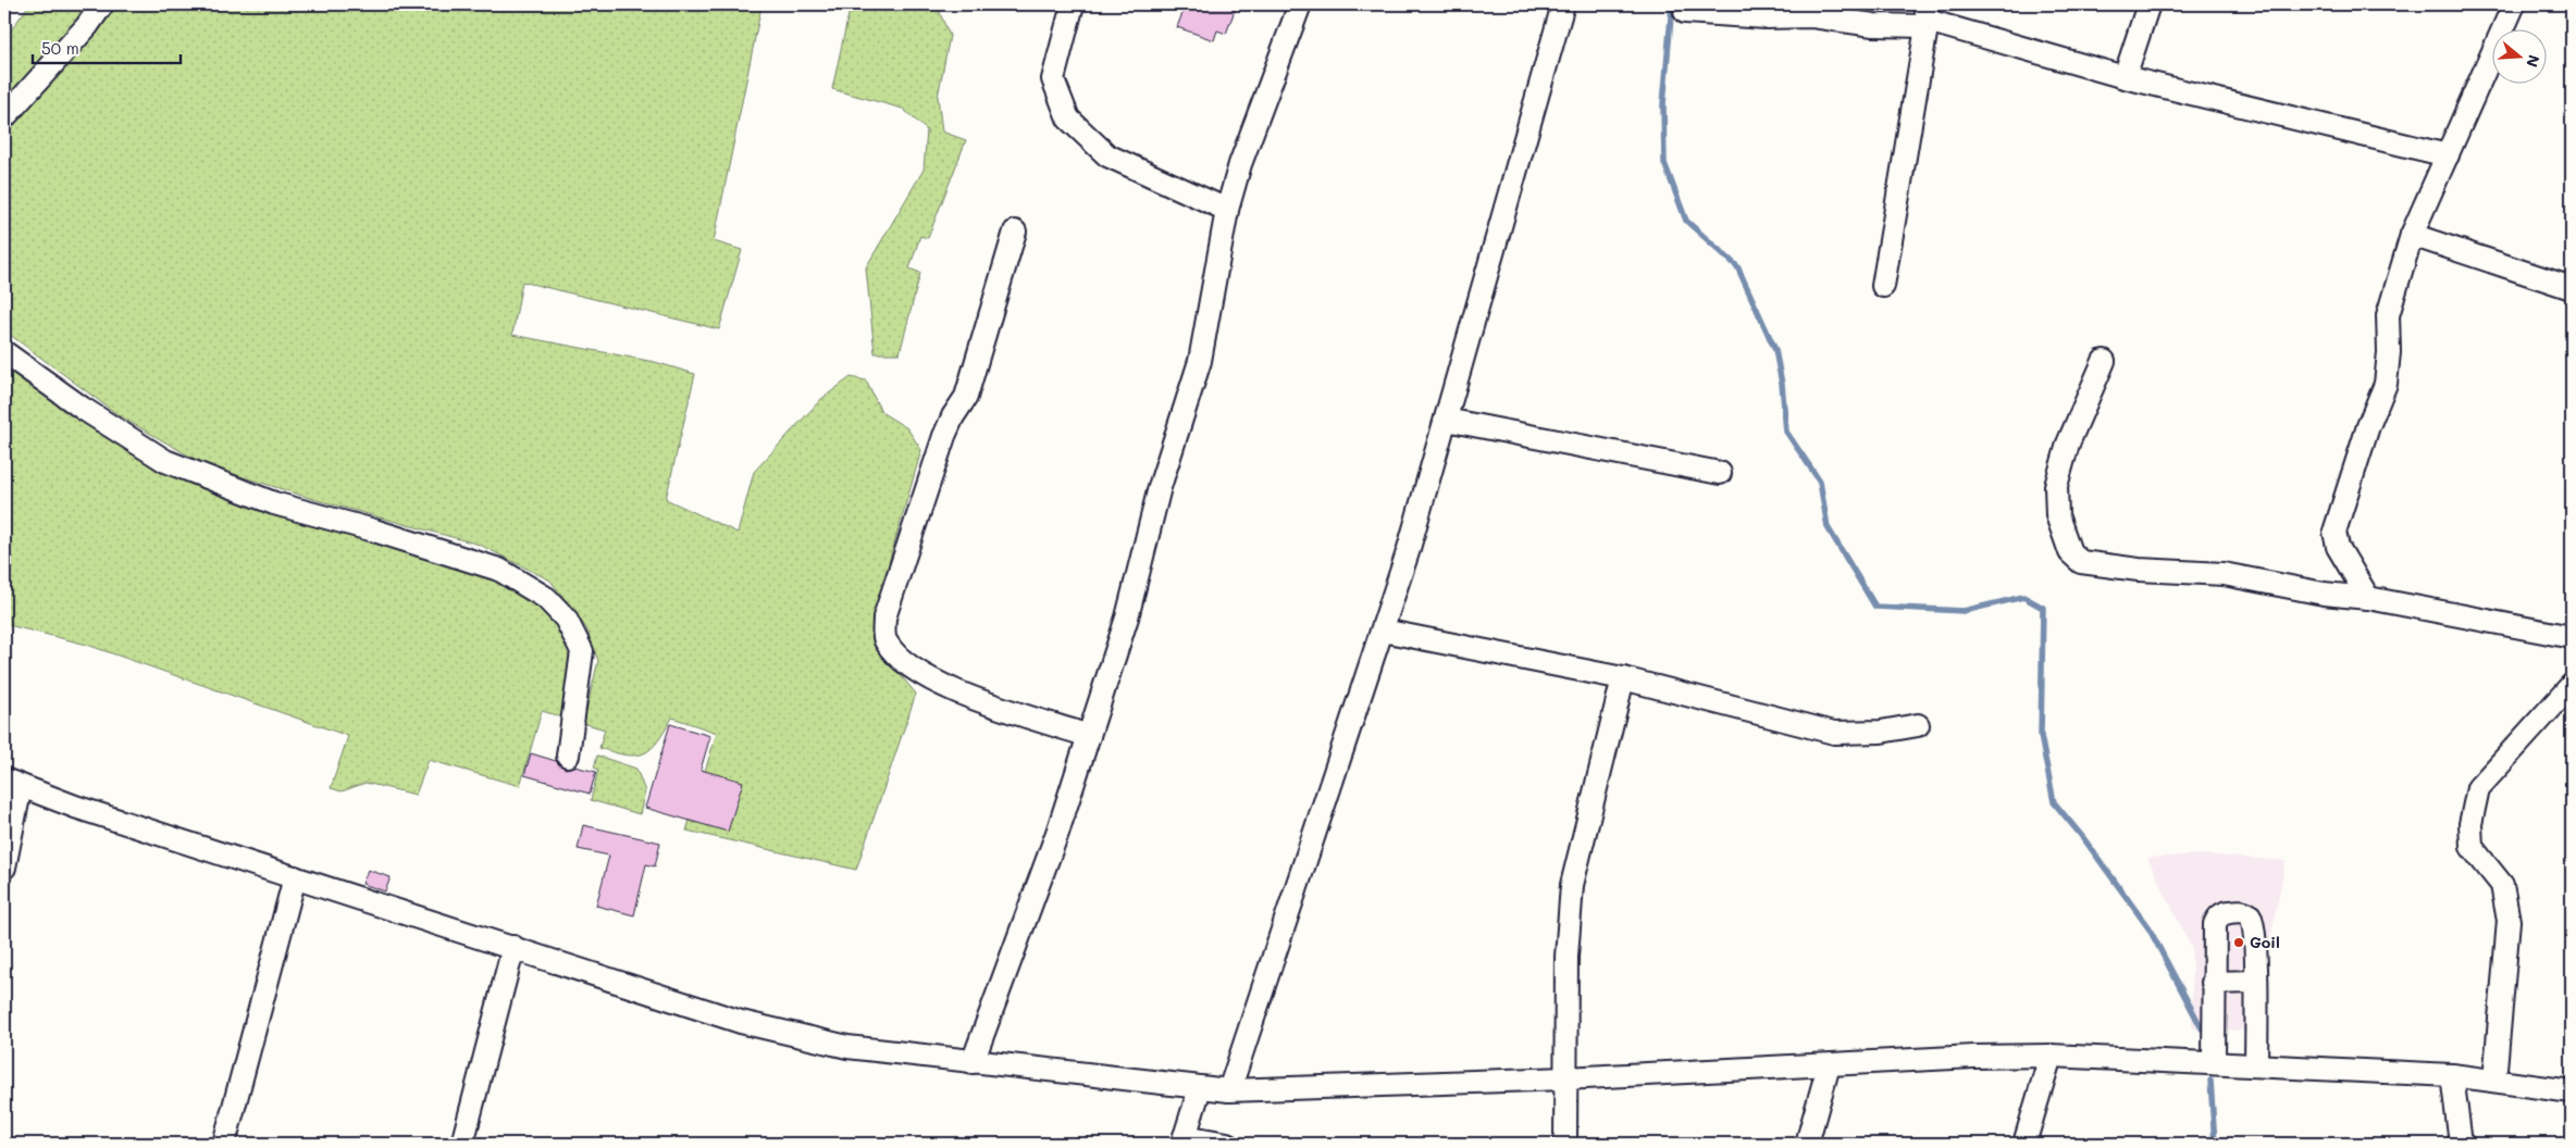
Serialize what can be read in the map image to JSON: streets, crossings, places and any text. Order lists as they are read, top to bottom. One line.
{"places":["Goil"],"scale_bar":"50 m","north":"right"}
